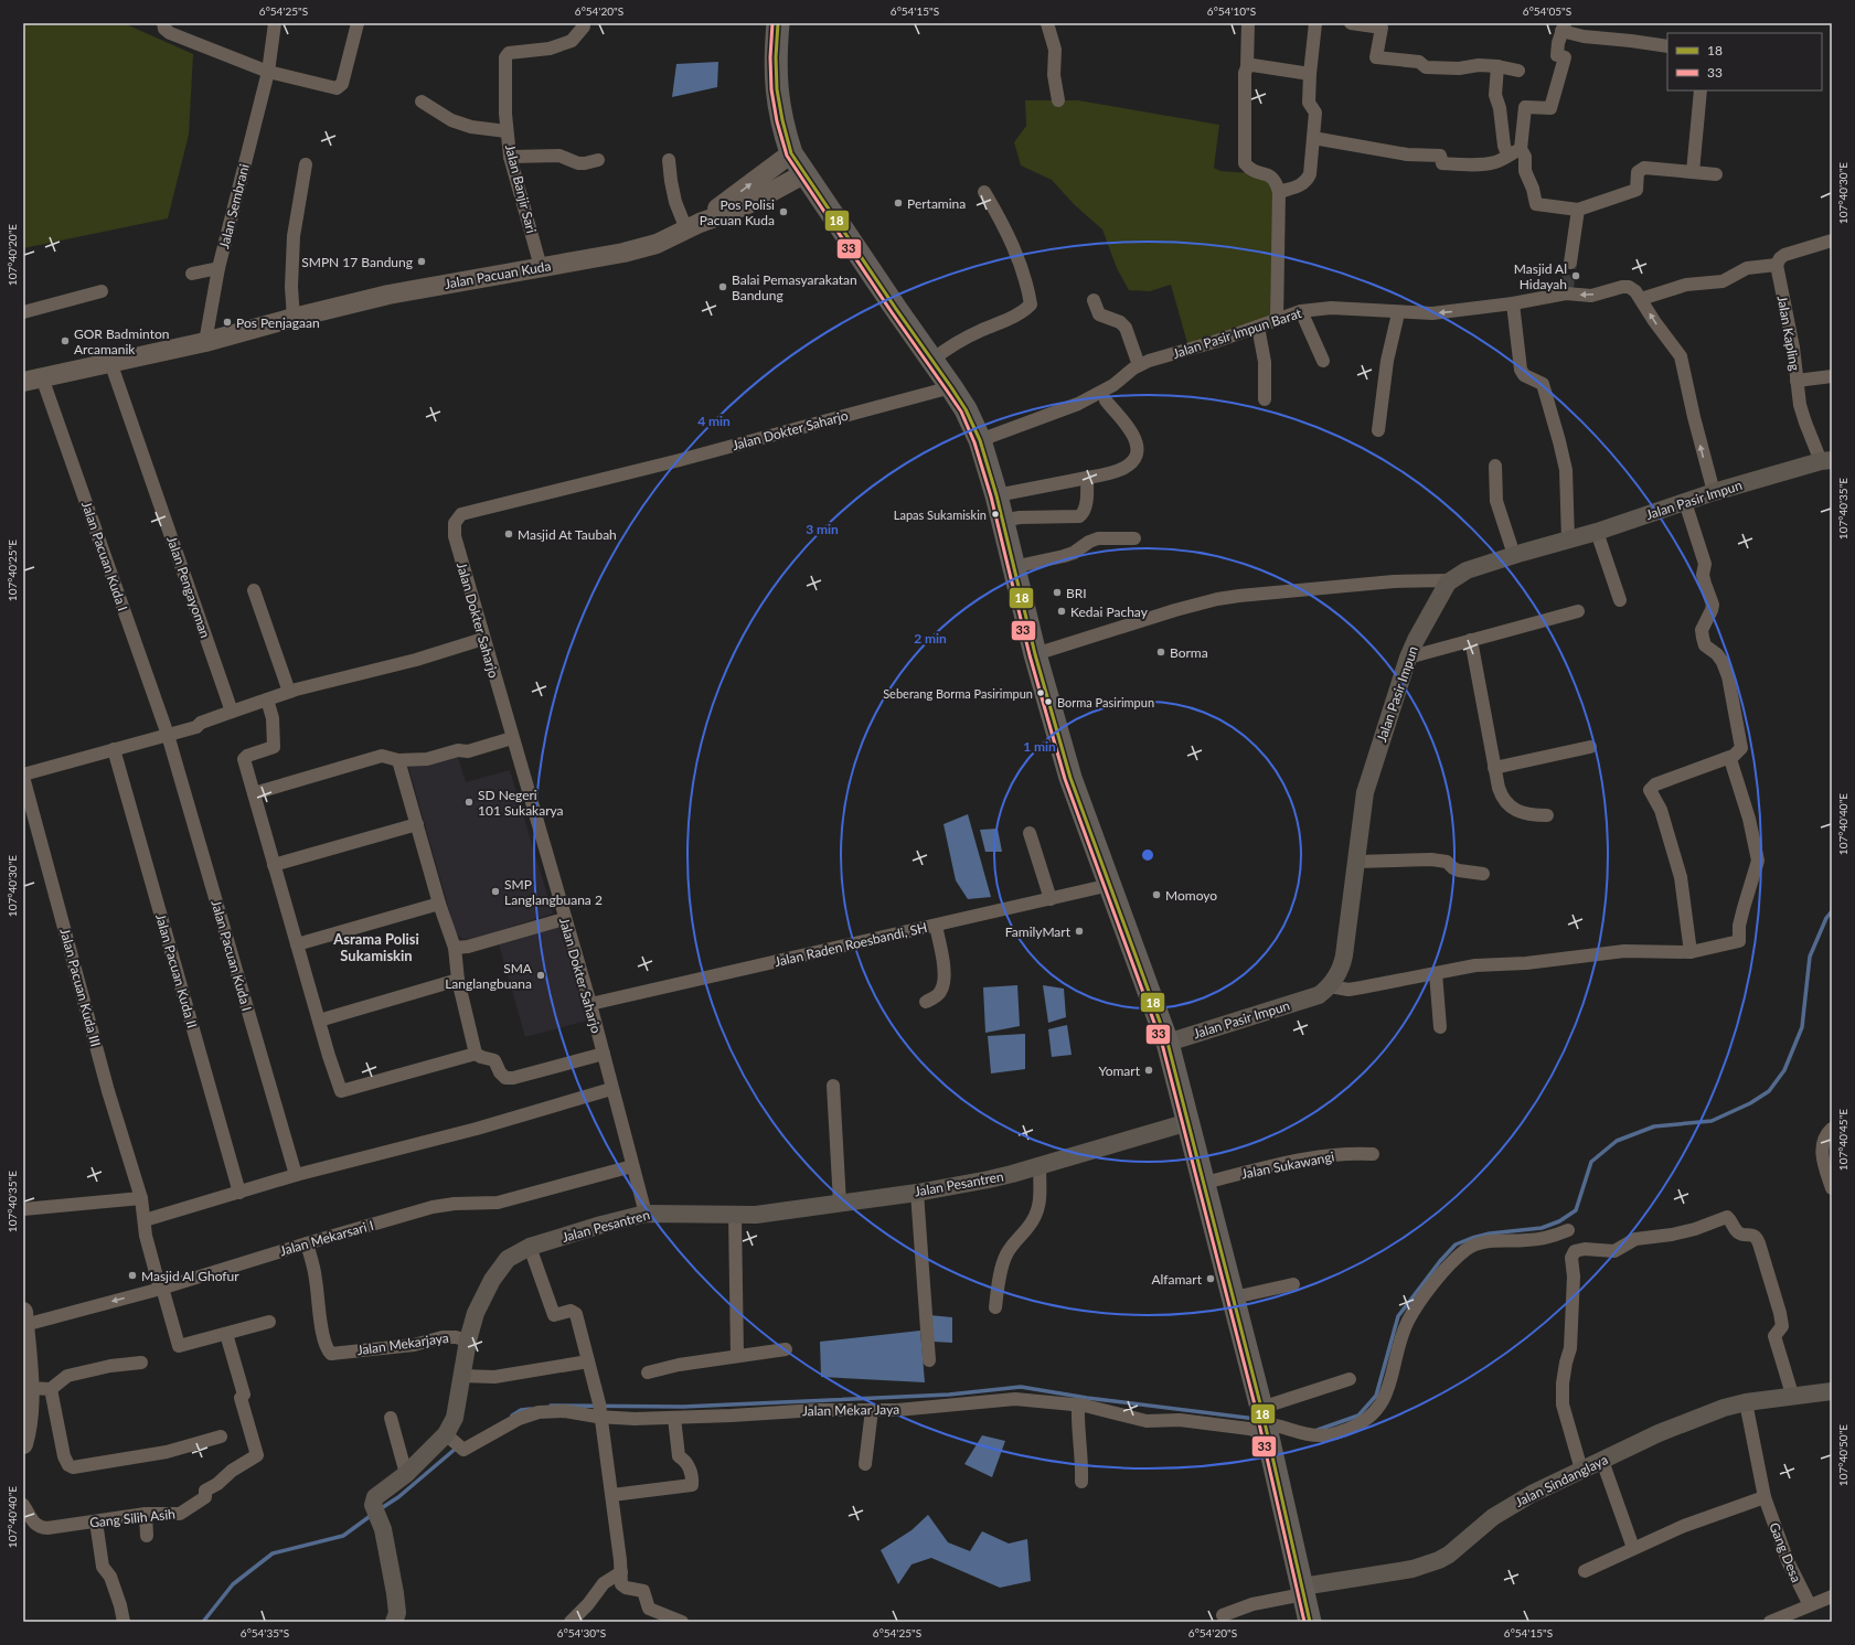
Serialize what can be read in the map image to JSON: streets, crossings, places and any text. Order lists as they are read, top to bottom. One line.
{"streets":{"main road":["Jalan Pacuan Kuda"],"street":["Jalan Banjir Sari","Jalan Sembrani","Jalan Pasir Impun Barat","Jalan Kapling","Jalan Dokter Saharjo","Jalan Pasir Impun","Jalan Pacuan Kuda I","Jalan Pengayoman","Jalan Raden Roesbandi, SH","Jalan Pacuan Kuda II","Jalan Pacuan Kuda III","Jalan Sukawangi","Jalan Pesantren","Jalan Mekarsari I","Jalan Mekarjaya","Jalan Mekar Jaya","Jalan Sindanglaya","Gang Silih Asih","Gang Desa"]},"crossings":[["Jalan Banjir Sari","Jalan Pacuan Kuda"],["Jalan Sembrani","Jalan Pacuan Kuda"],["Jalan Pacuan Kuda","Jalan Pacuan Kuda I"],["Jalan Pacuan Kuda","Jalan Pengayoman"],["Jalan Pasir Impun Barat","Jalan Pasir Impun"],["Jalan Kapling","Jalan Pasir Impun"],["Jalan Dokter Saharjo","Jalan Raden Roesbandi, SH"],["Jalan Dokter Saharjo","Jalan Pesantren"],["Jalan Dokter Saharjo","Jalan Mekarsari I"],["Jalan Pacuan Kuda III","Jalan Mekarsari I"],["Jalan Pacuan Kuda III","Gang Silih Asih"],["Jalan Pesantren","Jalan Mekarjaya"],["Jalan Pesantren","Jalan Mekar Jaya"],["Jalan Mekarsari I","Jalan Mekarjaya"],["Jalan Sindanglaya","Gang Desa"]],"districts":["Asrama Polisi Sukamiskin"],"places":["Pertamina","Pos Polisi Pacuan Kuda","SMPN 17 Bandung","Masjid Al Hidayah","Balai Pemasyarakatan Bandung","Pos Penjagaan","GOR Badminton Arcamanik","Lapas Sukamiskin","Masjid At Taubah","BRI","Kedai Pachay","Borma","Seberang Borma Pasirimpun","Borma Pasirimpun","SD Negeri 101 Sukakarya","SMP Langlangbuana 2","Momoyo","FamilyMart","SMA Langlangbuana","Yomart","Masjid Al Ghofur","Alfamart"],"lines":["transit line 18","transit line 33"],"legend":["18","33"],"coordinates":["6°54'25\"S","6°54'20\"S","6°54'15\"S","6°54'10\"S","6°54'05\"S","107°40'30\"E","107°40'20\"E","107°40'35\"E","107°40'25\"E","107°40'40\"E","107°40'45\"E","107°40'50\"E","6°54'35\"S","6°54'30\"S"],"rings":["4 min","3 min","2 min","1 min"]}
